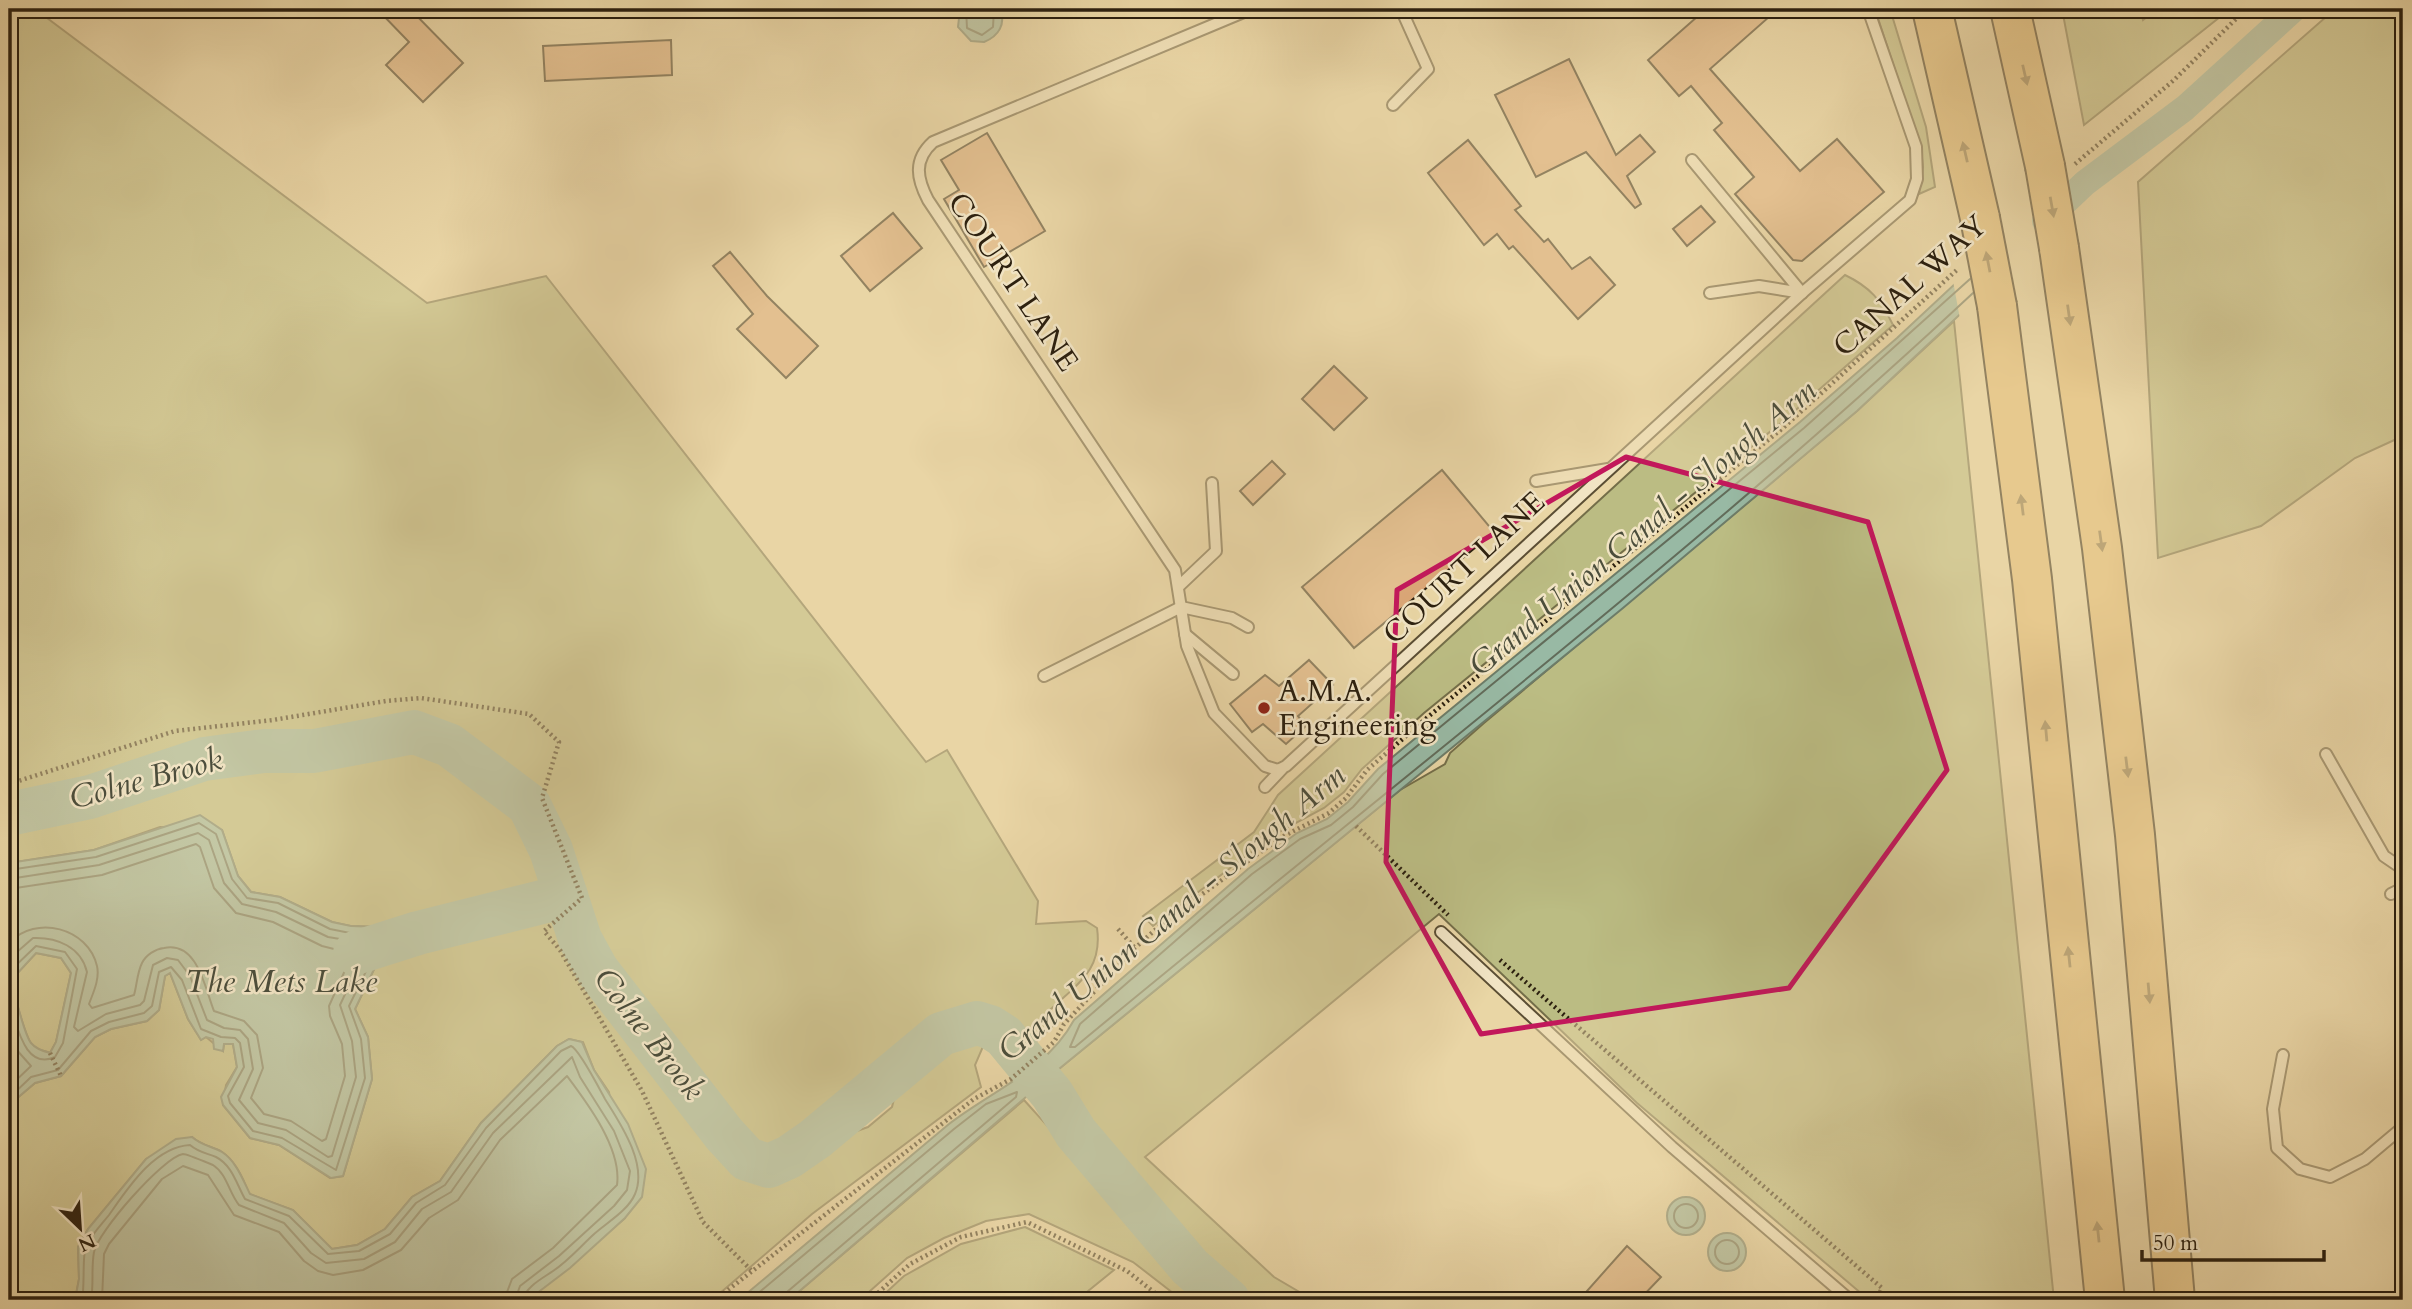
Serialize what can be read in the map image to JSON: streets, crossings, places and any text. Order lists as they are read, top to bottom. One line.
{"streets":{"lane":["COURT LANE"],"path":["CANAL WAY"]},"water":["Grand Union Canal - Slough Arm","Colne Brook","The Mets Lake"],"places":["A.M.A. Engineering"],"scale_bar":"50 m","north":"bottom right"}
